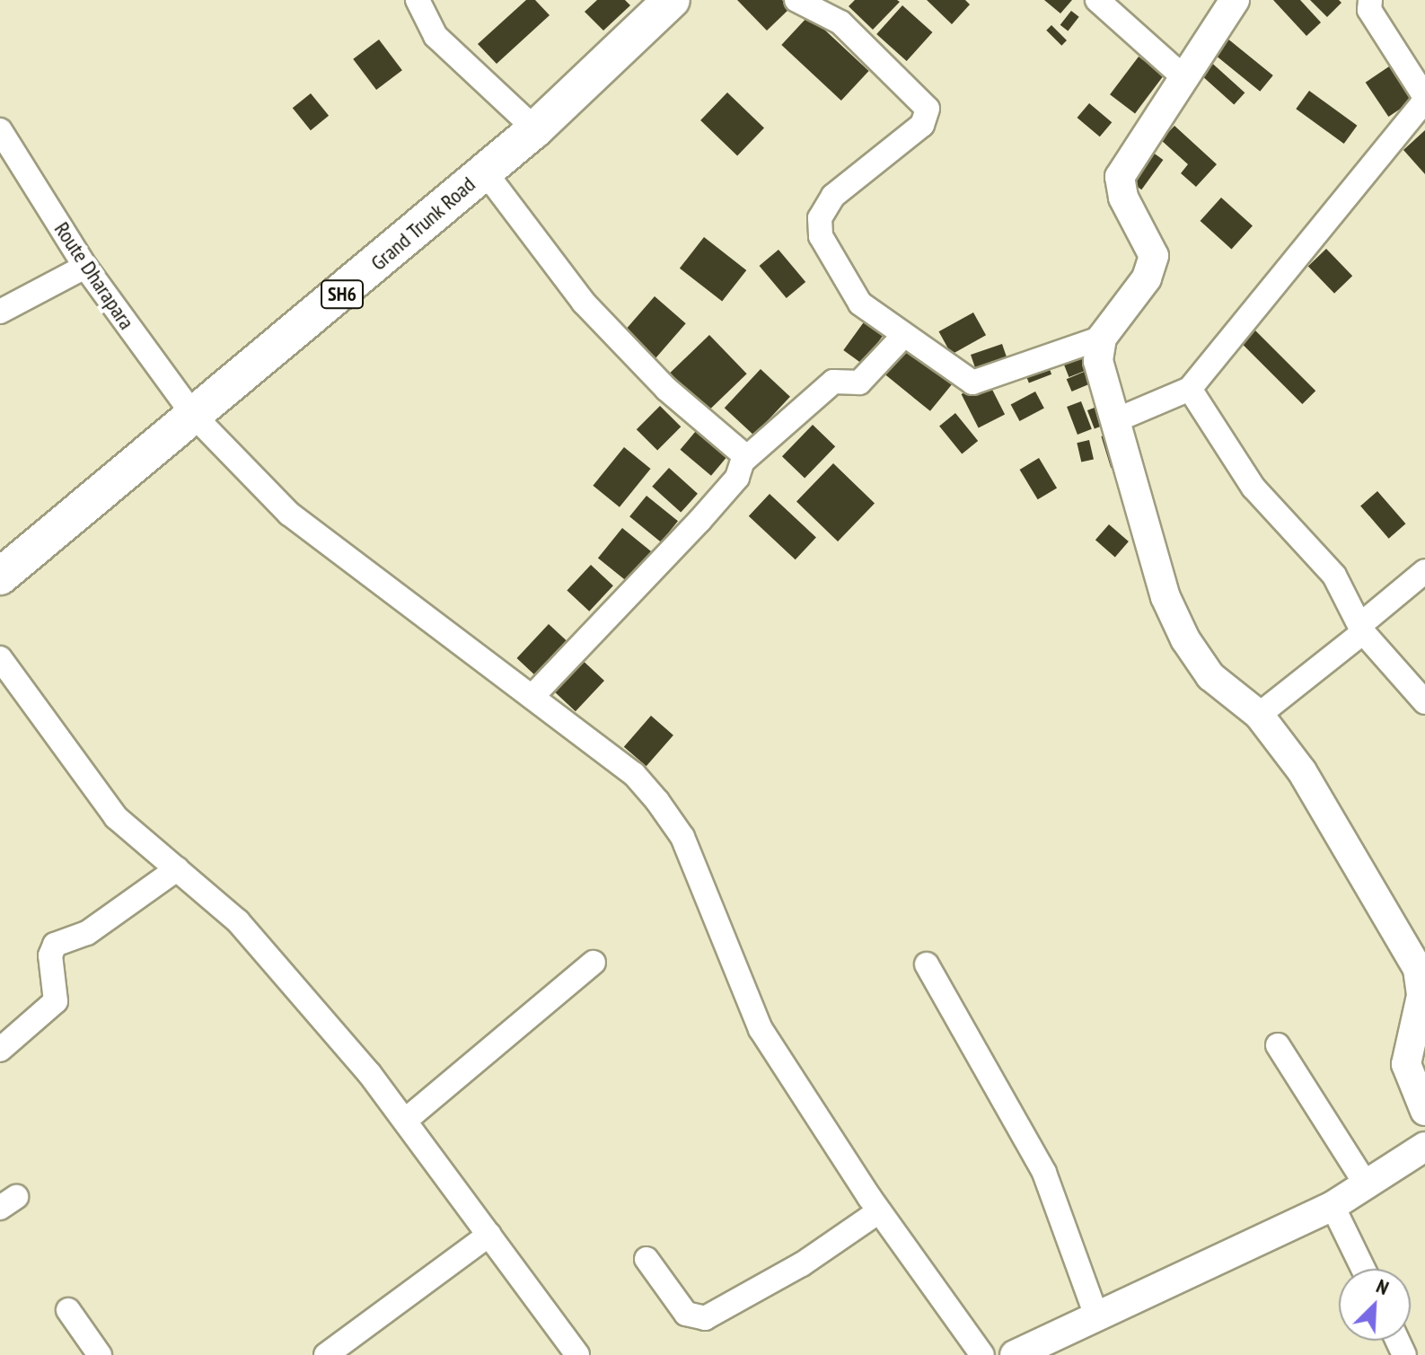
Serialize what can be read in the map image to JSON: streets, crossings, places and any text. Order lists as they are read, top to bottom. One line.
{"streets":{"main road":["Grand Trunk Road","SH6"],"street":["Route Dharapara"]},"crossings":[["Grand Trunk Road","Route Dharapara"]],"north":"top right"}
